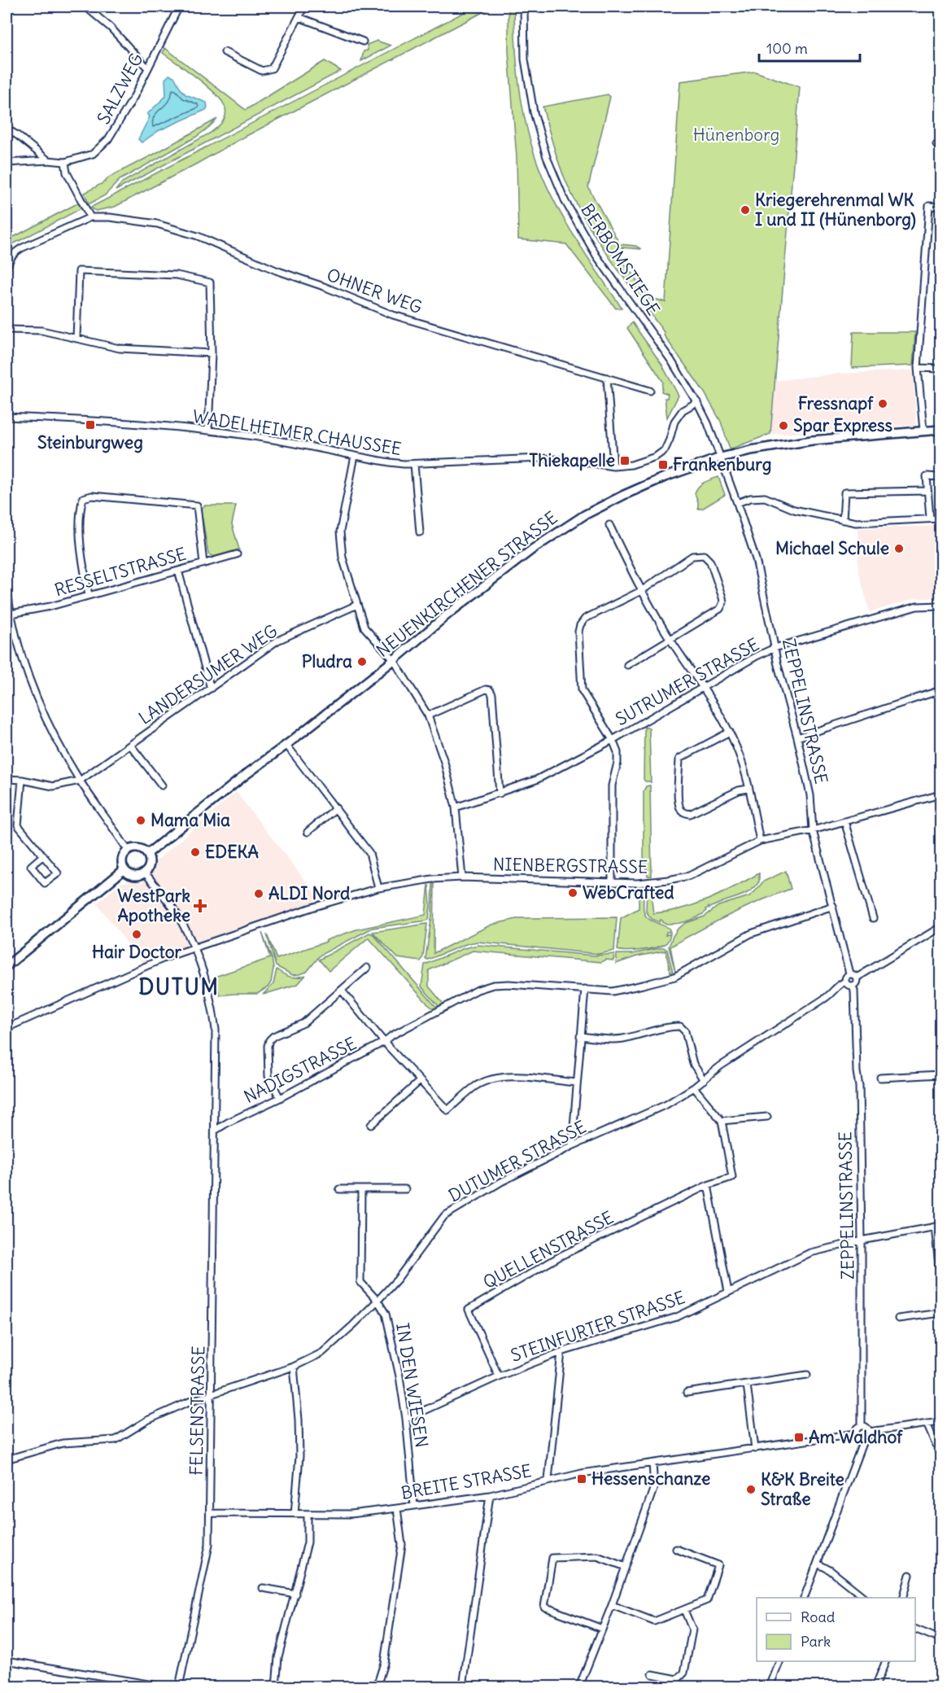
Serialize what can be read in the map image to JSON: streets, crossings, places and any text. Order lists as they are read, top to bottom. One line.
{"streets":{"street":["SALZWEG","BERBOMSTIEGE","OHNER WEG","WADELHEIMER CHAUSSEE","RESSELTSTRASSE","NEUENKIRCHENER STRASSE","LANDERSUMER WEG","SUTRUMER STRASSE","ZEPPELINSTRASSE","NIENBERGSTRASSE","NADIGSTRASSE","DUTUMER STRASSE","QUELLENSTRASSE","STEINFURTER STRASSE","IN DEN WIESEN","FELSENSTRASSE","BREITE STRASSE"]},"crossings":[["BERBOMSTIEGE","WADELHEIMER CHAUSSEE"],["BERBOMSTIEGE","NEUENKIRCHENER STRASSE"],["BERBOMSTIEGE","ZEPPELINSTRASSE"],["NEUENKIRCHENER STRASSE","ZEPPELINSTRASSE"],["NEUENKIRCHENER STRASSE","FELSENSTRASSE"],["SUTRUMER STRASSE","ZEPPELINSTRASSE"],["ZEPPELINSTRASSE","NIENBERGSTRASSE"],["ZEPPELINSTRASSE","NADIGSTRASSE"],["ZEPPELINSTRASSE","DUTUMER STRASSE"],["ZEPPELINSTRASSE","STEINFURTER STRASSE"],["ZEPPELINSTRASSE","BREITE STRASSE"],["NIENBERGSTRASSE","FELSENSTRASSE"],["NADIGSTRASSE","FELSENSTRASSE"],["DUTUMER STRASSE","IN DEN WIESEN"],["DUTUMER STRASSE","FELSENSTRASSE"],["QUELLENSTRASSE","STEINFURTER STRASSE"],["STEINFURTER STRASSE","IN DEN WIESEN"],["IN DEN WIESEN","BREITE STRASSE"],["FELSENSTRASSE","BREITE STRASSE"]],"districts":["DUTUM"],"parks":["Hünenborg"],"places":{"other":["Kriegerehrenmal WK I und II (Hünenborg)","Fressnapf","Spar Express","Michael Schule","Pludra","Mama Mia","EDEKA","WebCrafted","ALDI Nord","Hair Doctor","K&K Breite Straße"],"transit":["Steinburgweg","Thiekapelle","Frankenburg","Am Waldhof","Hessenschanze"],"health":["WestPark Apotheke"]},"legend":["Road","Park"],"scale_bar":"100 m"}
